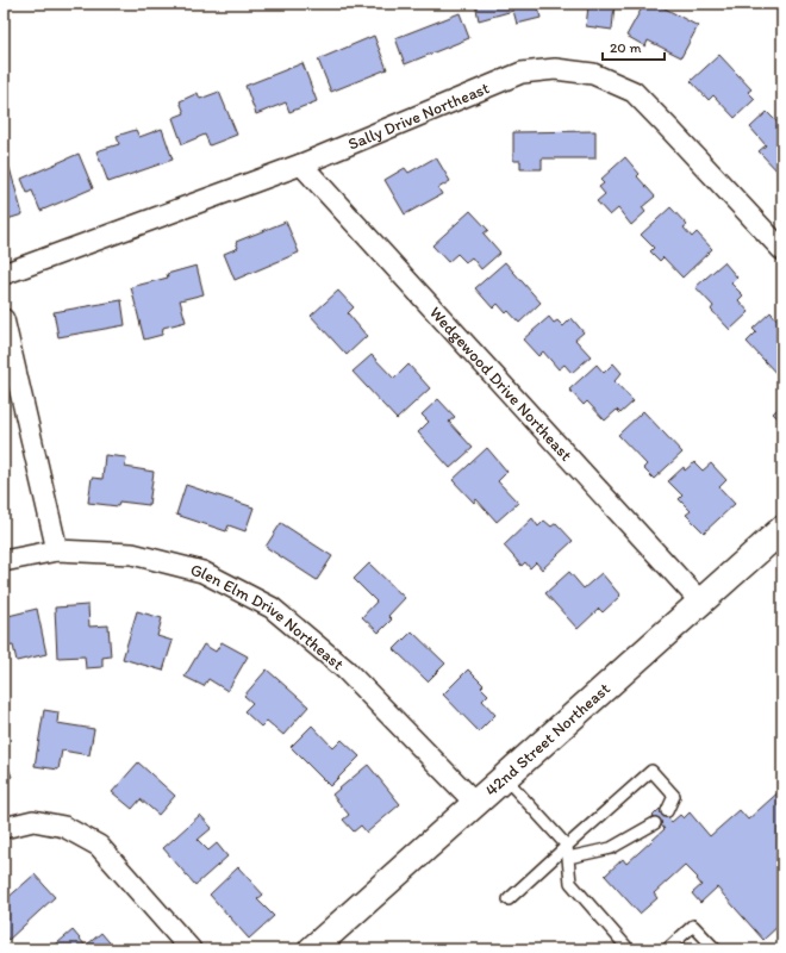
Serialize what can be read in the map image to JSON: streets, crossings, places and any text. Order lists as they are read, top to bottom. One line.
{"streets":{"main road":["42nd Street Northeast"],"street":["Sally Drive Northeast","Wedgewood Drive Northeast","Glen Elm Drive Northeast"]},"crossings":[["Sally Drive Northeast","Wedgewood Drive Northeast"],["Wedgewood Drive Northeast","42nd Street Northeast"],["Glen Elm Drive Northeast","42nd Street Northeast"]],"scale_bar":"20 m"}
